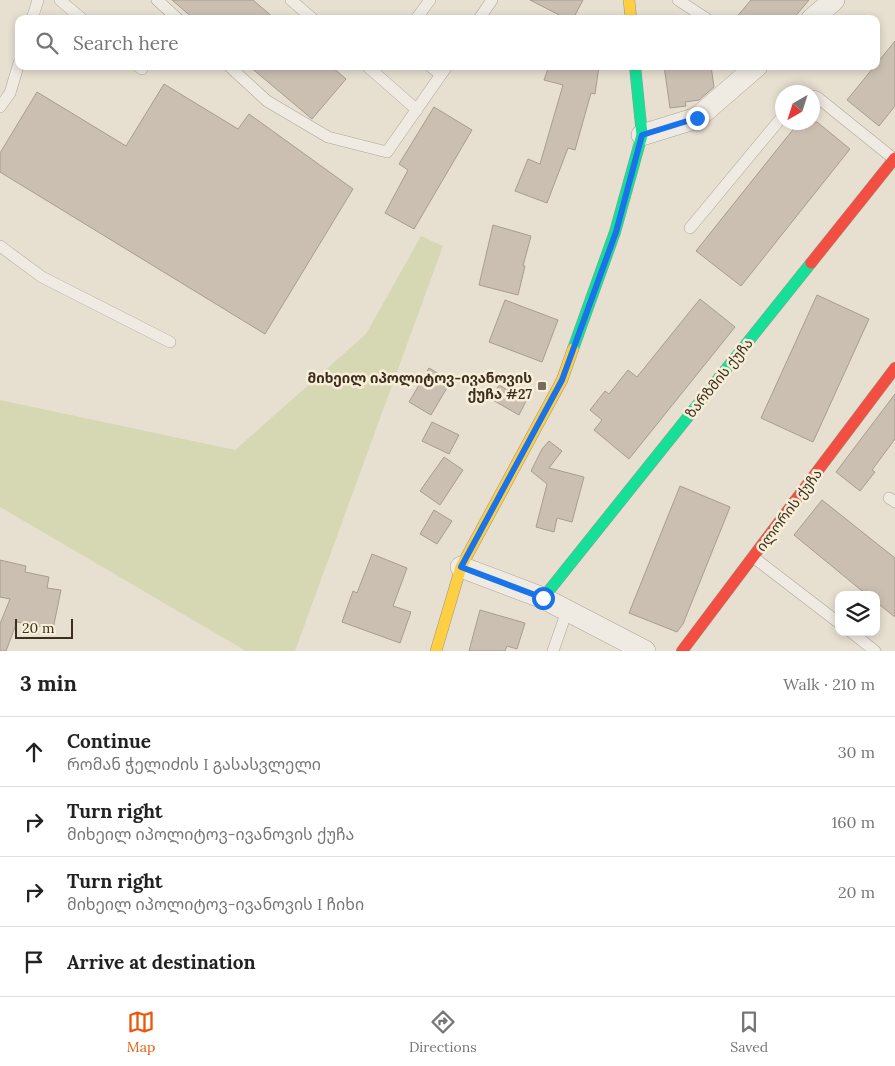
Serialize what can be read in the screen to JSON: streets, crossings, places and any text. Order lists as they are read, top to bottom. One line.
{"streets":{"street":["ზარზმის ქუჩა","ილორის ქუჩა"]},"places":{"transit":["მიხეილ იპოლიტოვ-ივანოვის ქუჩა #27"]},"scale_bar":"20 m","north":"bottom left","page":{"search":"Search here","scale":"20 m","heading":["3 min","Walk · 210 m"],"list":[["Continue","რომან ჭელიძის I გასასვლელი","30 m"],["Turn right","მიხეილ იპოლიტოვ-ივანოვის ქუჩა","160 m"],["Turn right","მიხეილ იპოლიტოვ-ივანოვის I ჩიხი","20 m"],"Arrive at destination"],"nav":["Map","Directions","Saved"]}}
